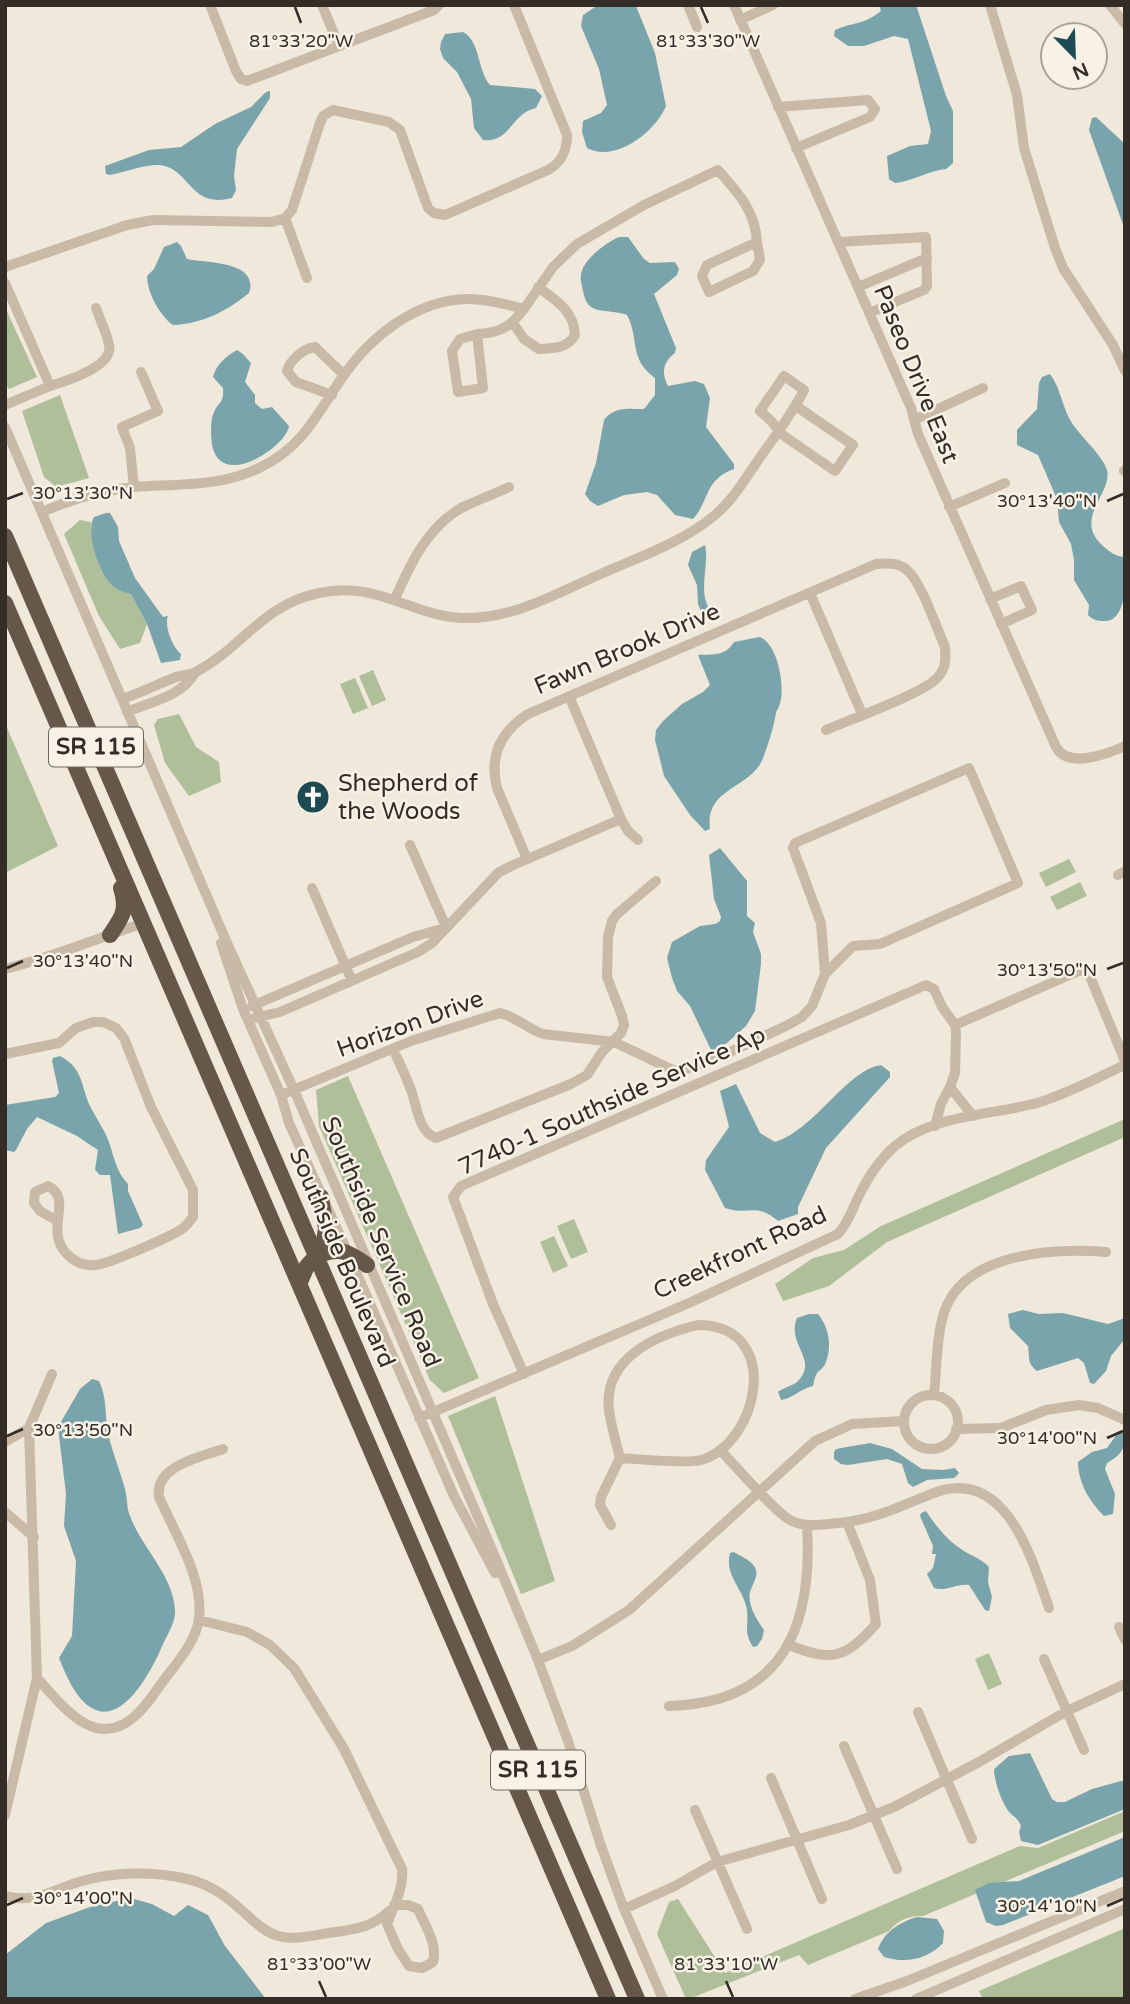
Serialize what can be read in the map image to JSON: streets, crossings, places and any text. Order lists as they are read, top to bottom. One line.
{"streets":{"highway":["SR 115","Southside Boulevard"],"street":["Paseo Drive East","Fawn Brook Drive","Horizon Drive","7740-1 Southside Service Ap","Southside Service Road","Creekfront Road"]},"crossings":[["Horizon Drive","Southside Service Road"],["7740-1 Southside Service Ap","Creekfront Road"]],"places":{"church":["Shepherd of the Woods"]},"north":"bottom right","coordinates":["81°33'20\"W","81°33'30\"W","30°13'30\"N","30°13'40\"N","30°13'50\"N","30°14'00\"N","30°14'10\"N","81°33'00\"W","81°33'10\"W"]}
